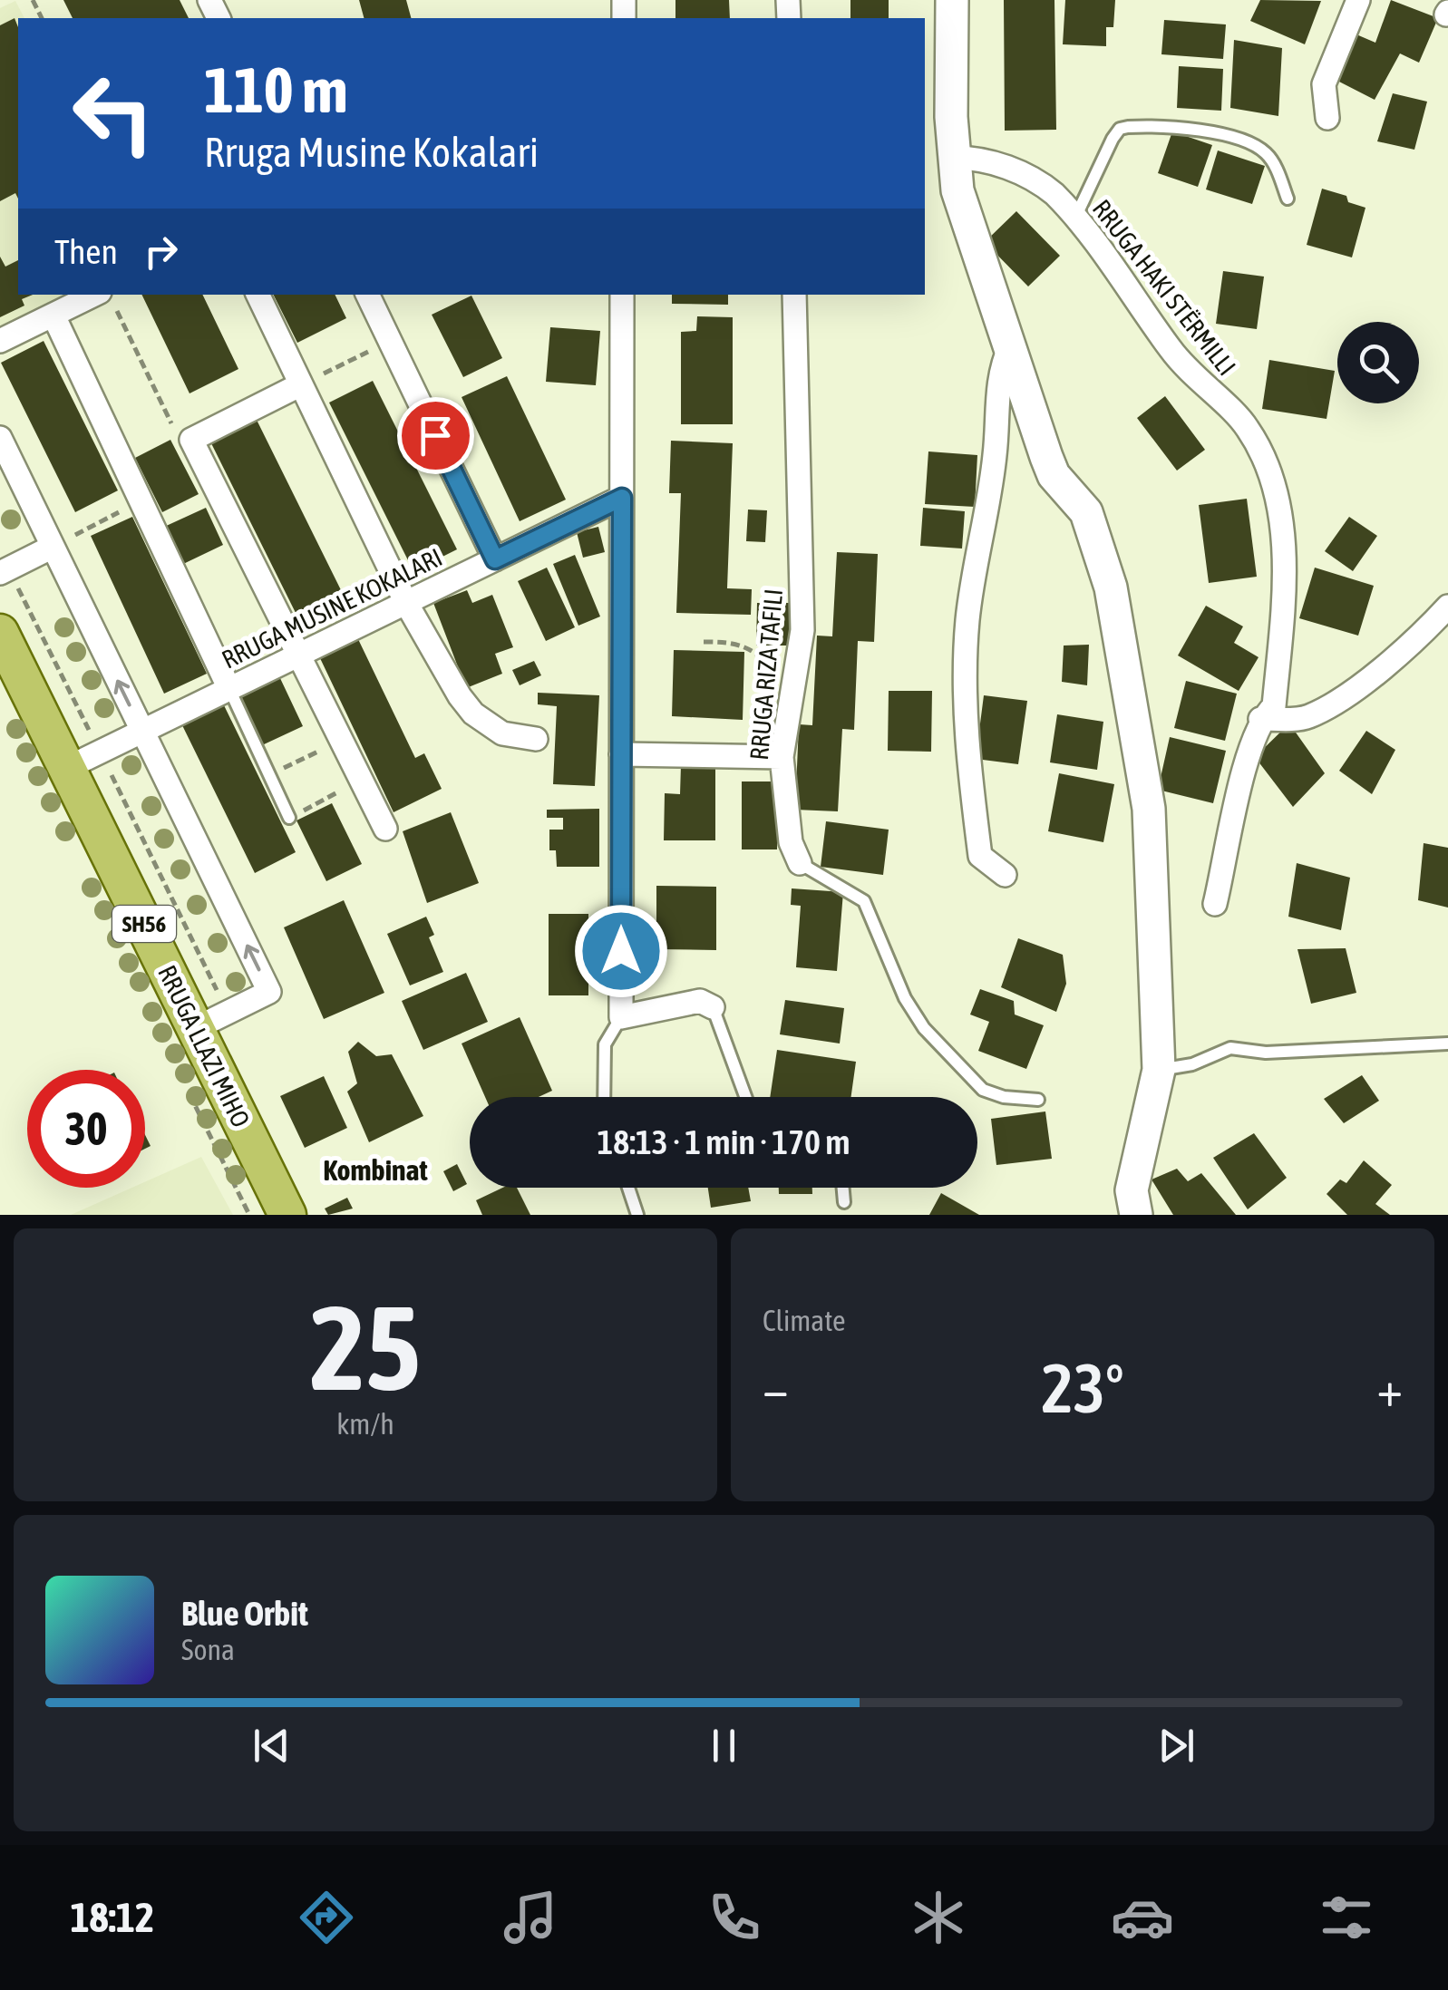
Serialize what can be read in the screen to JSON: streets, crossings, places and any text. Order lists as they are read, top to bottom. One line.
{"streets":{"main road":["SH56","RRUGA LLAZI MIHO"],"street":["RRUGA HAKI STËRMILLI","RRUGA MUSINE KOKALARI","RRUGA RIZA TAFILI"]},"crossings":[["RRUGA MUSINE KOKALARI","RRUGA LLAZI MIHO"]],"districts":["Kombinat"],"page":{"turn":["110 m","Rruga Musine Kokalari"],"then":"Then","limit":"30","trip":"18:13 · 1 min · 170 m","tile":[["25","km/h"],"Climate"],"heat":["−","23°","+"],"song":["Blue Orbit","Sona"],"tabs":"18:12"}}
